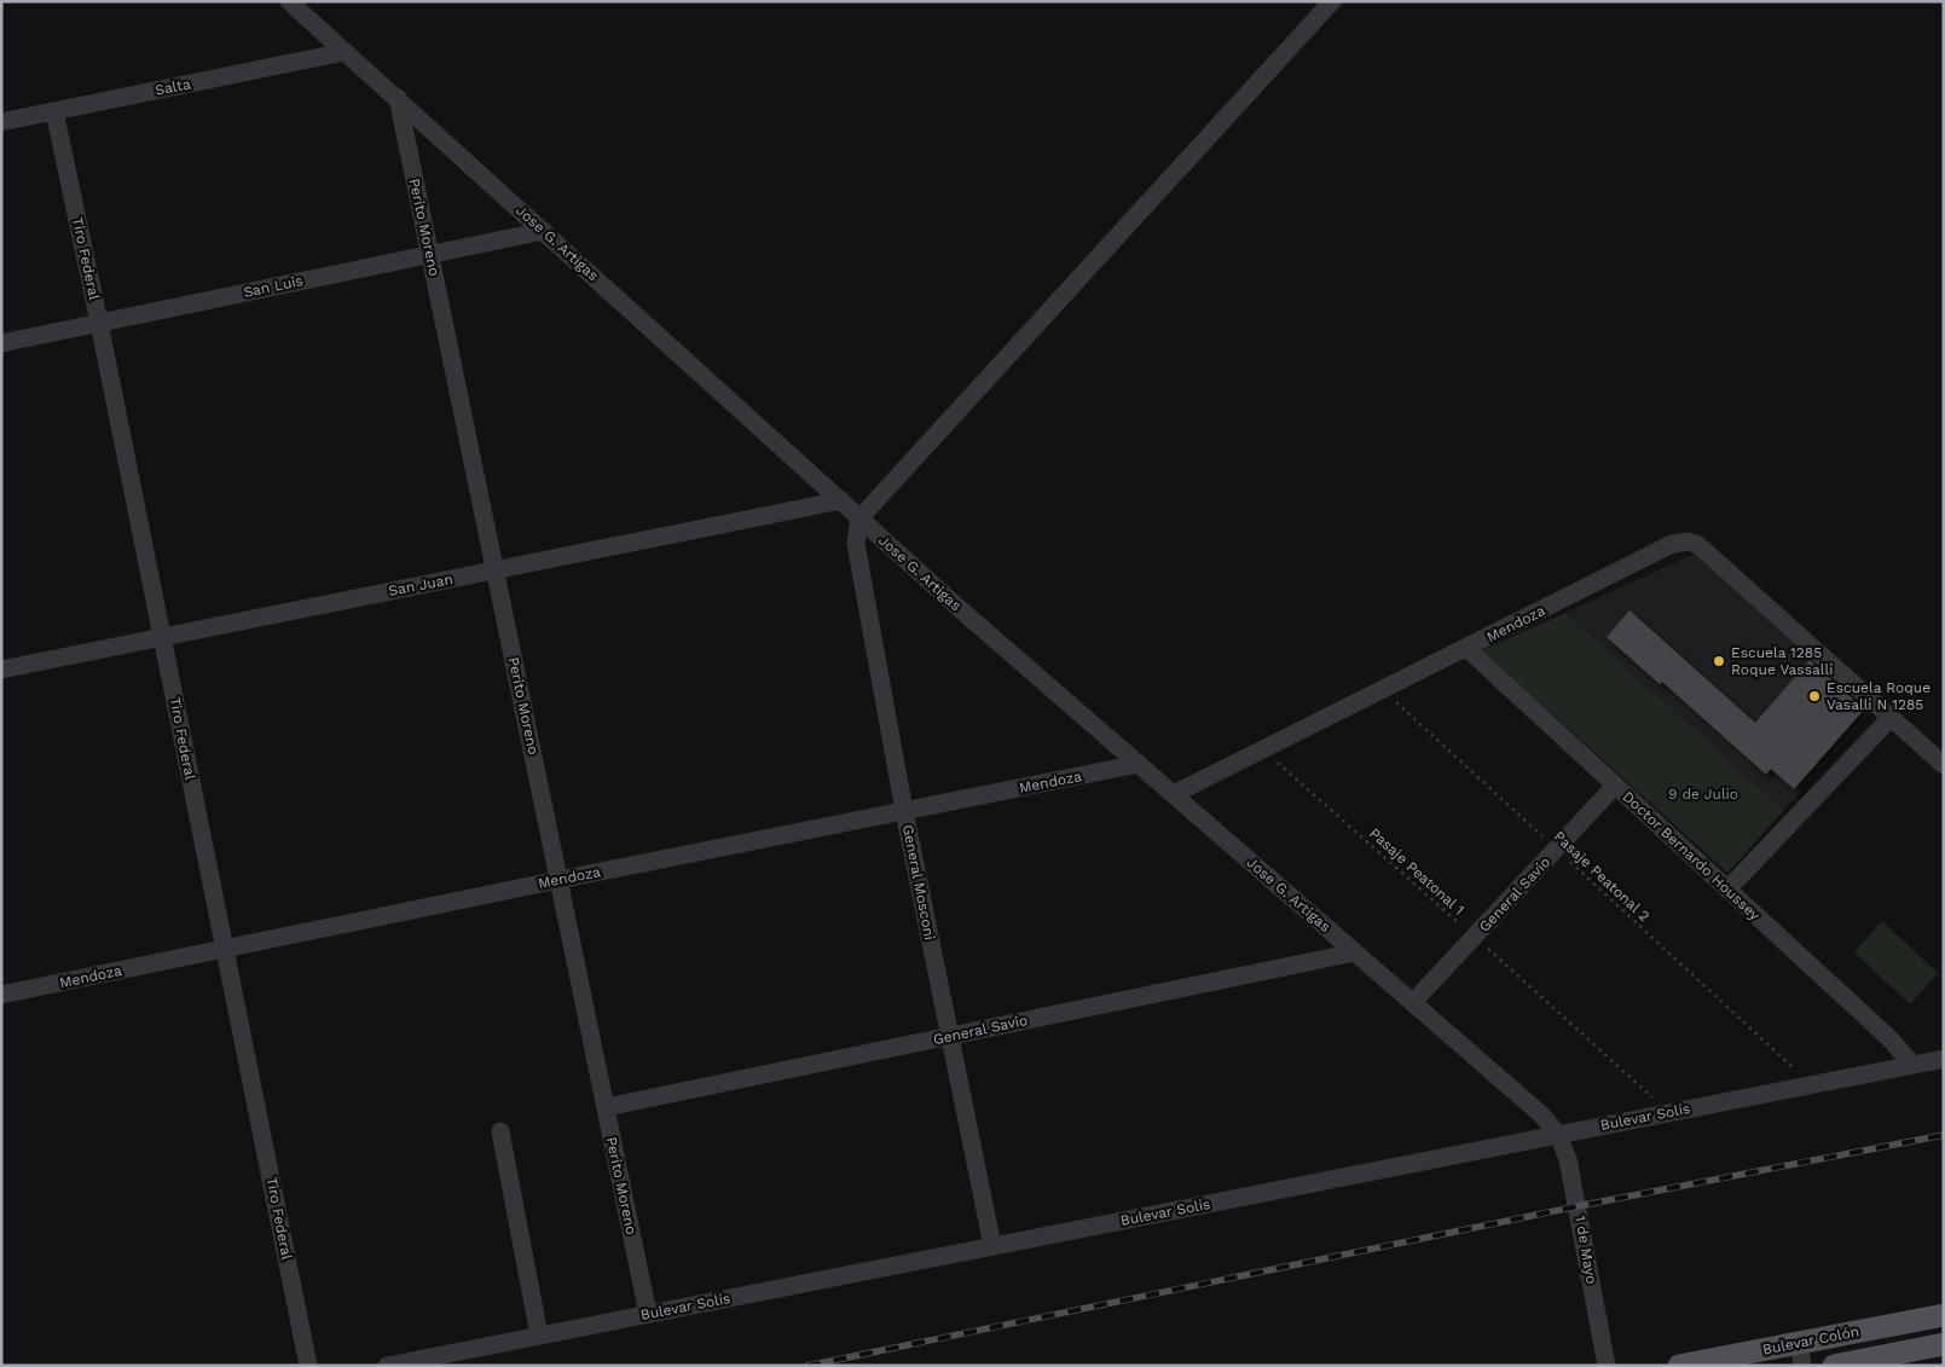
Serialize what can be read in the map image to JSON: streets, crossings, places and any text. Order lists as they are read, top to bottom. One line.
{"streets":{"main road":["Bulevar Colón"],"street":["Salta","Perito Moreno","Jose G. Artigas","Tiro Federal","San Luis","San Juan","Mendoza","Doctor Bernardo Houssey","General Mosconi","General Savio","Bulevar Solís","1 de Mayo"],"path":["Pasaje Peatonal 1","Pasaje Peatonal 2"]},"crossings":[["Salta","Jose G. Artigas"],["Salta","Tiro Federal"],["Perito Moreno","Jose G. Artigas"],["Perito Moreno","San Luis"],["Perito Moreno","San Juan"],["Perito Moreno","Mendoza"],["Perito Moreno","General Savio"],["Perito Moreno","Bulevar Solís"],["Jose G. Artigas","San Luis"],["Jose G. Artigas","San Juan"],["Jose G. Artigas","Mendoza"],["Jose G. Artigas","General Mosconi"],["Jose G. Artigas","General Savio"],["Jose G. Artigas","Bulevar Solís"],["Jose G. Artigas","1 de Mayo"],["Tiro Federal","San Luis"],["Tiro Federal","San Juan"],["Tiro Federal","Mendoza"],["Mendoza","Doctor Bernardo Houssey"],["Mendoza","General Mosconi"],["Doctor Bernardo Houssey","General Savio"],["Doctor Bernardo Houssey","Bulevar Solís"],["Pasaje Peatonal 1","General Savio"],["Pasaje Peatonal 2","General Savio"],["General Mosconi","General Savio"],["General Mosconi","Bulevar Solís"],["Bulevar Solís","1 de Mayo"]],"parks":["9 de Julio"],"places":["Escuela 1285 Roque Vassalli","Escuela Roque Vasalli N 1285"]}
